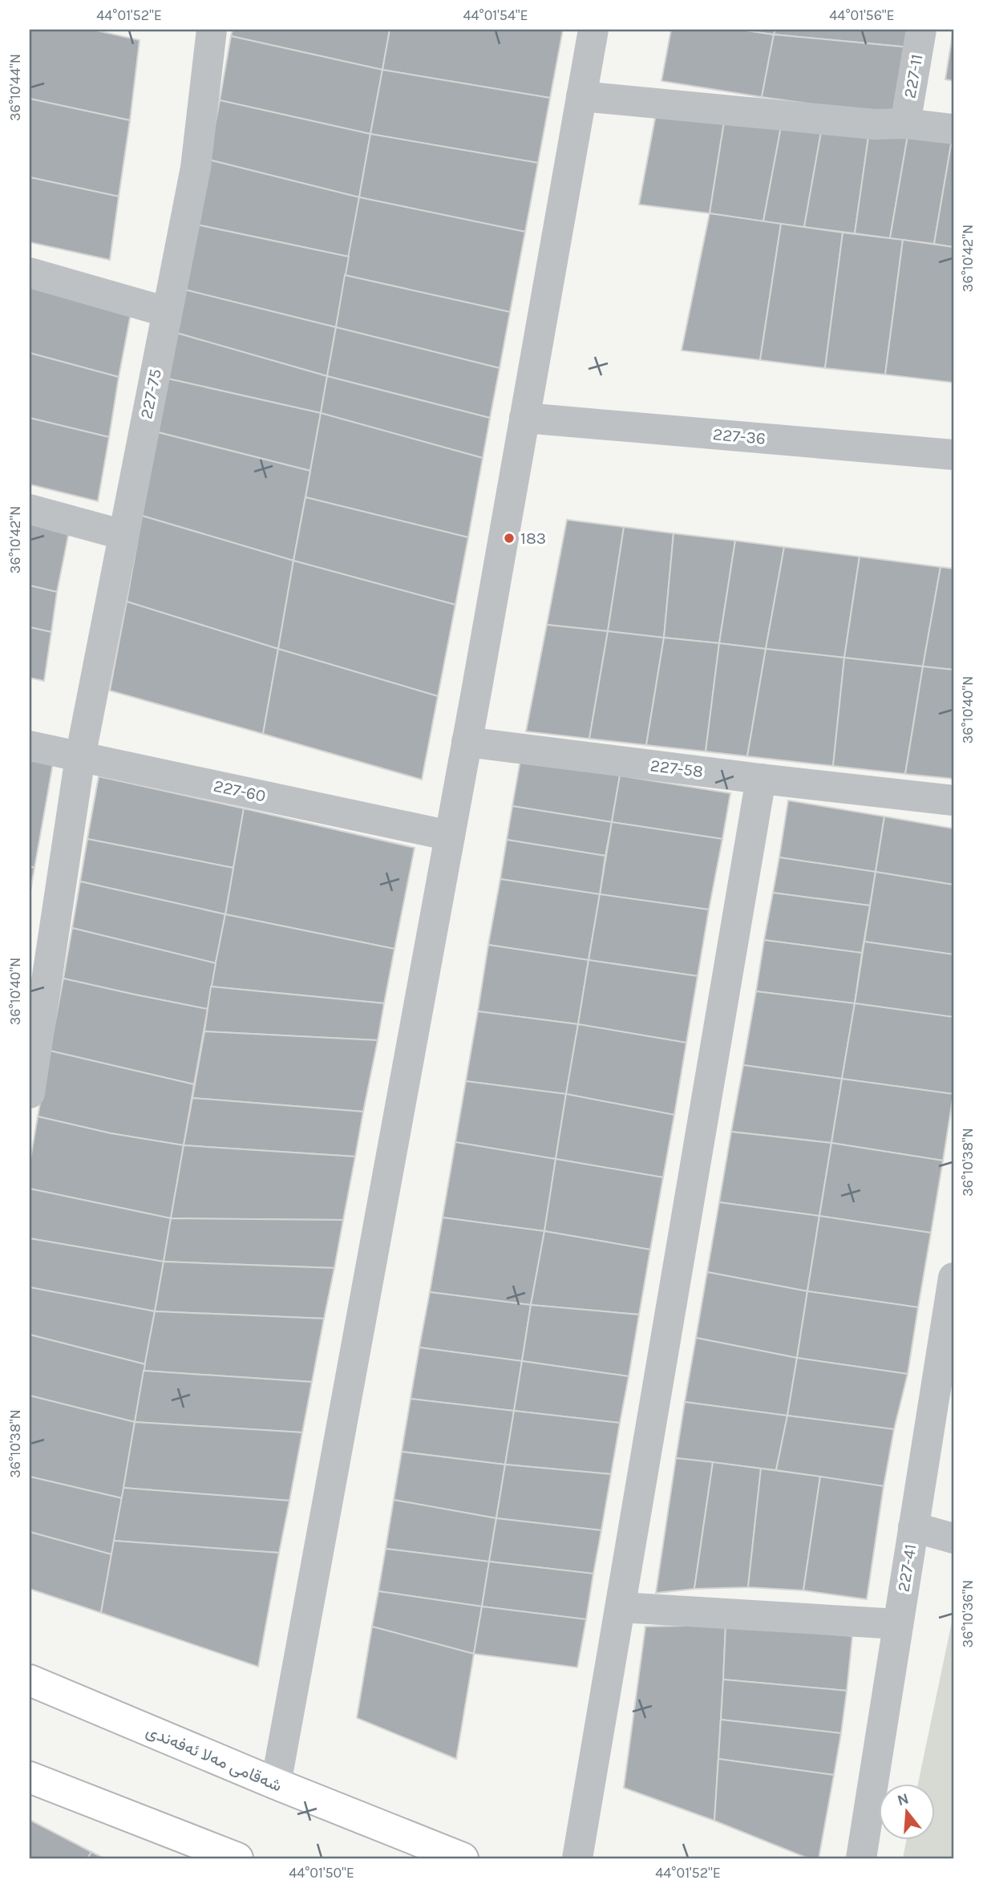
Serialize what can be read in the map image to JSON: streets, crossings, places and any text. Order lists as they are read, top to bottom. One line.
{"streets":{"main road":["شەقامی مەلا ئەفەندی"],"street":["227-11","227-75","227-36","227-58","227-60","227-41"]},"crossings":[["227-75","227-60"]],"places":["183"],"north":"top","coordinates":["44°01'52\"E","44°01'54\"E","44°01'56\"E","36°10'44\"N","36°10'42\"N","36°10'40\"N","36°10'38\"N","36°10'36\"N","44°01'50\"E"]}
